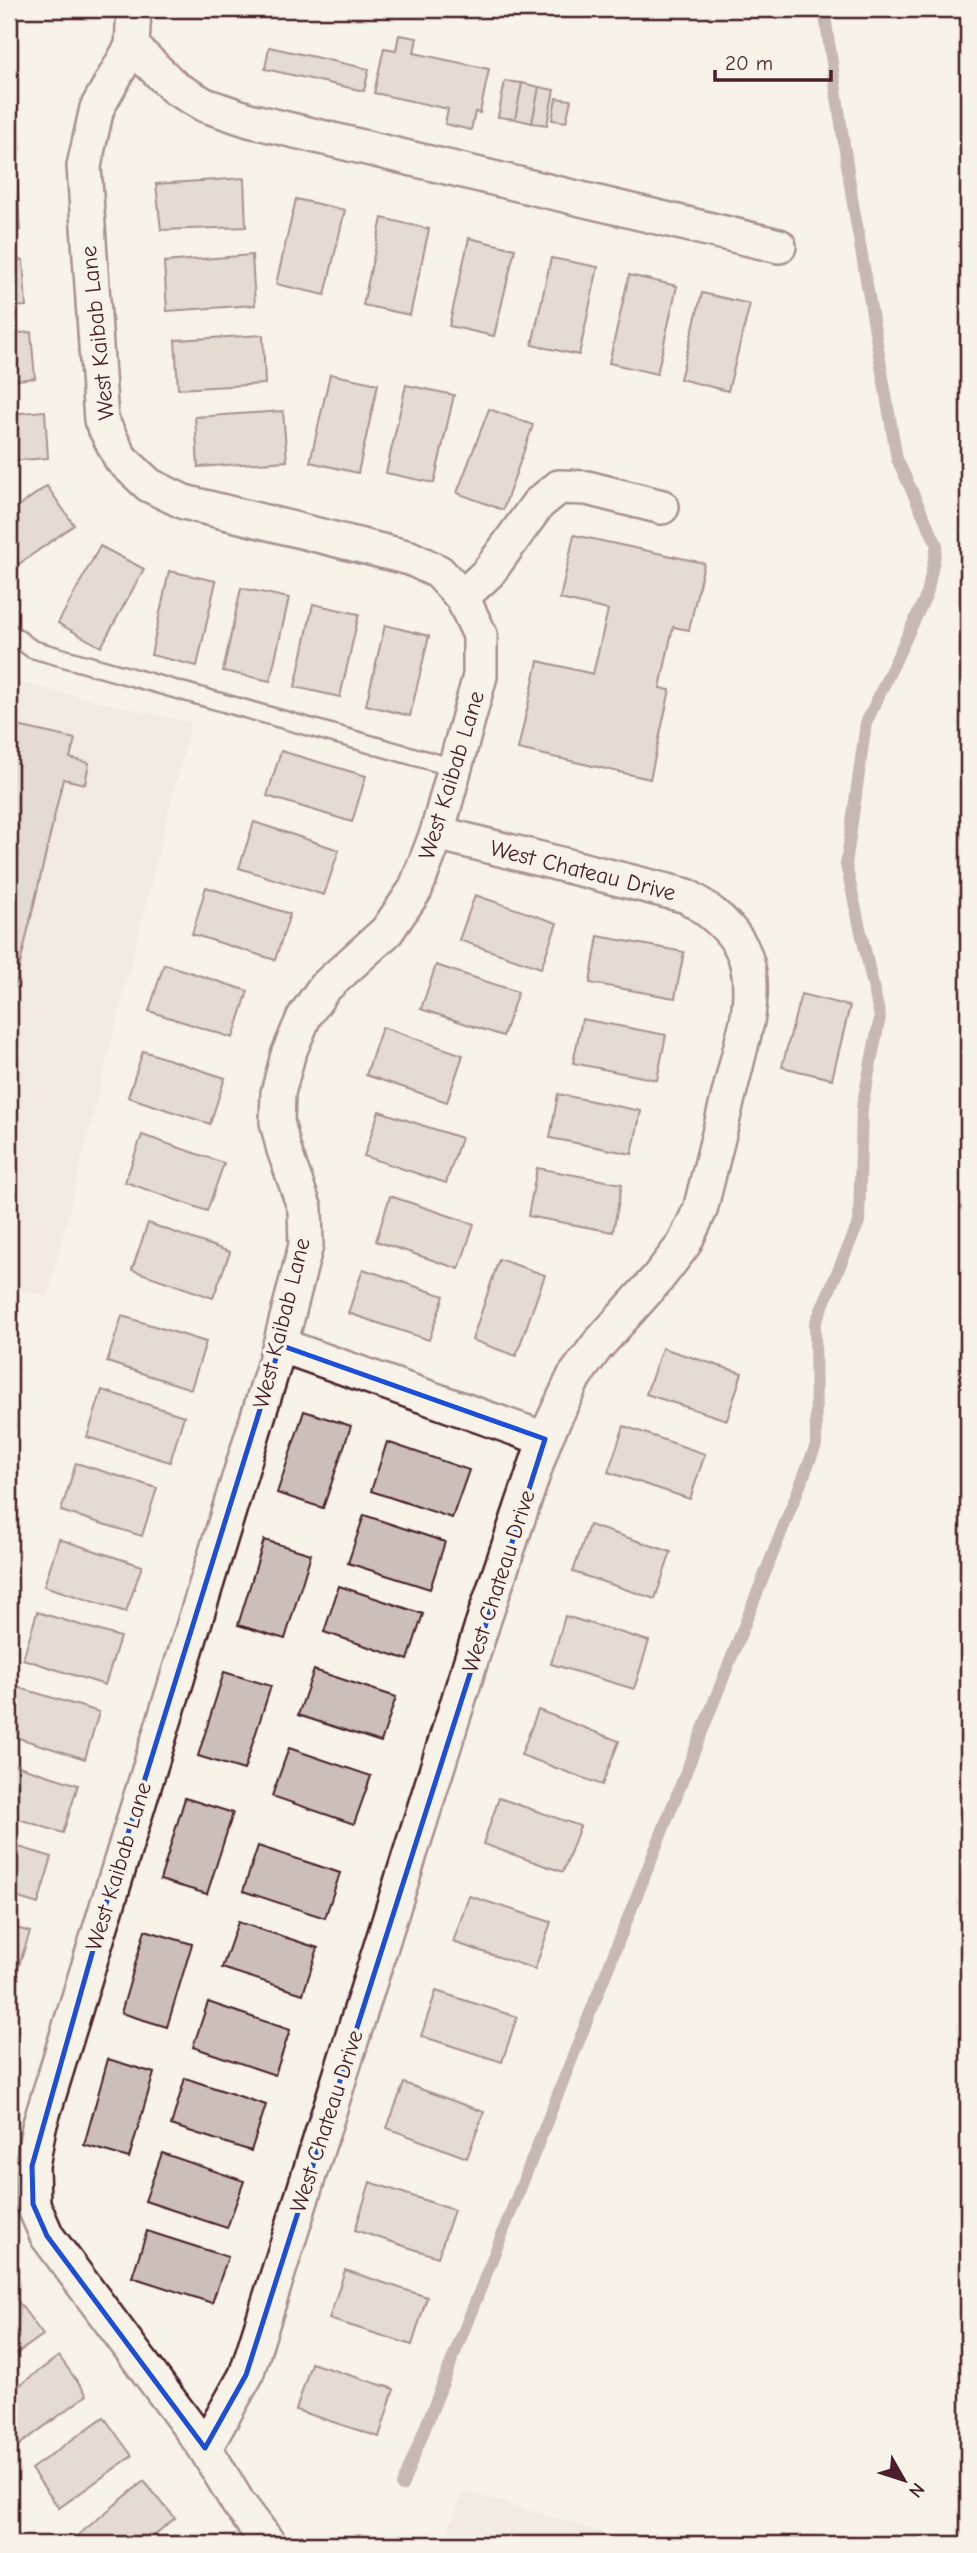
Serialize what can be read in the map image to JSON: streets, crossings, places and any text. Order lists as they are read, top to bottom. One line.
{"streets":{"street":["West Kaibab Lane","West Chateau Drive"]},"crossings":[["West Kaibab Lane","West Chateau Drive"]],"scale_bar":"20 m","north":"bottom right"}
